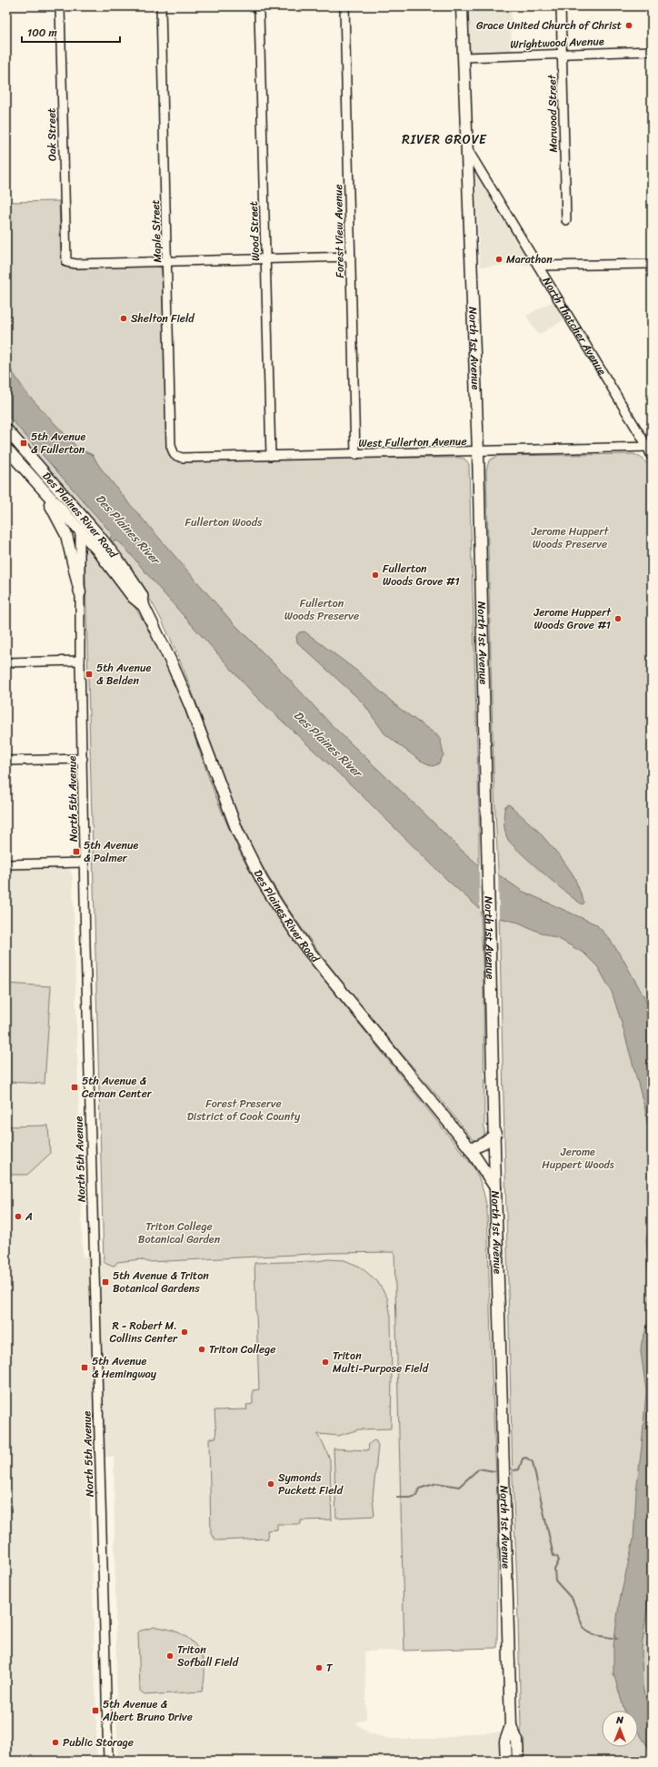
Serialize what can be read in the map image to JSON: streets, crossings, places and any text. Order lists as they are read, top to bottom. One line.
{"streets":{"main road":["North Thatcher Avenue","North 1st Avenue","Des Plaines River Road"],"street":["Wrightwood Avenue","Marwood Street","Oak Street","Maple Street","Wood Street","Forest View Avenue","West Fullerton Avenue","North 5th Avenue"]},"crossings":[["Wrightwood Avenue","Marwood Street"],["Wrightwood Avenue","North Thatcher Avenue"],["Oak Street","Maple Street"],["Maple Street","West Fullerton Avenue"],["Wood Street","West Fullerton Avenue"],["Forest View Avenue","West Fullerton Avenue"],["North Thatcher Avenue","North 1st Avenue"],["North Thatcher Avenue","West Fullerton Avenue"],["North 1st Avenue","West Fullerton Avenue"],["North 1st Avenue","Des Plaines River Road"],["Des Plaines River Road","North 5th Avenue"]],"districts":["RIVER GROVE"],"water":["Des Plaines River"],"parks":["Fullerton Woods","Jerome Huppert Woods Preserve","Fullerton Woods Preserve","Forest Preserve District of Cook County","Jerome Huppert Woods","Triton College Botanical Garden"],"places":{"other":["Grace United Church of Christ","Marathon","Shelton Field","Fullerton Woods Grove #1","Jerome Huppert Woods Grove #1","A","R - Robert M. Collins Center","Triton College","Triton Multi-Purpose Field","Symonds Puckett Field","Triton Sofball Field","T","Public Storage"],"transit":["5th Avenue & Fullerton","5th Avenue & Belden","5th Avenue & Palmer","5th Avenue & Cernan Center","5th Avenue & Triton Botanical Gardens","5th Avenue & Hemingway","5th Avenue & Albert Bruno Drive"]},"scale_bar":"100 m","north":"top"}
